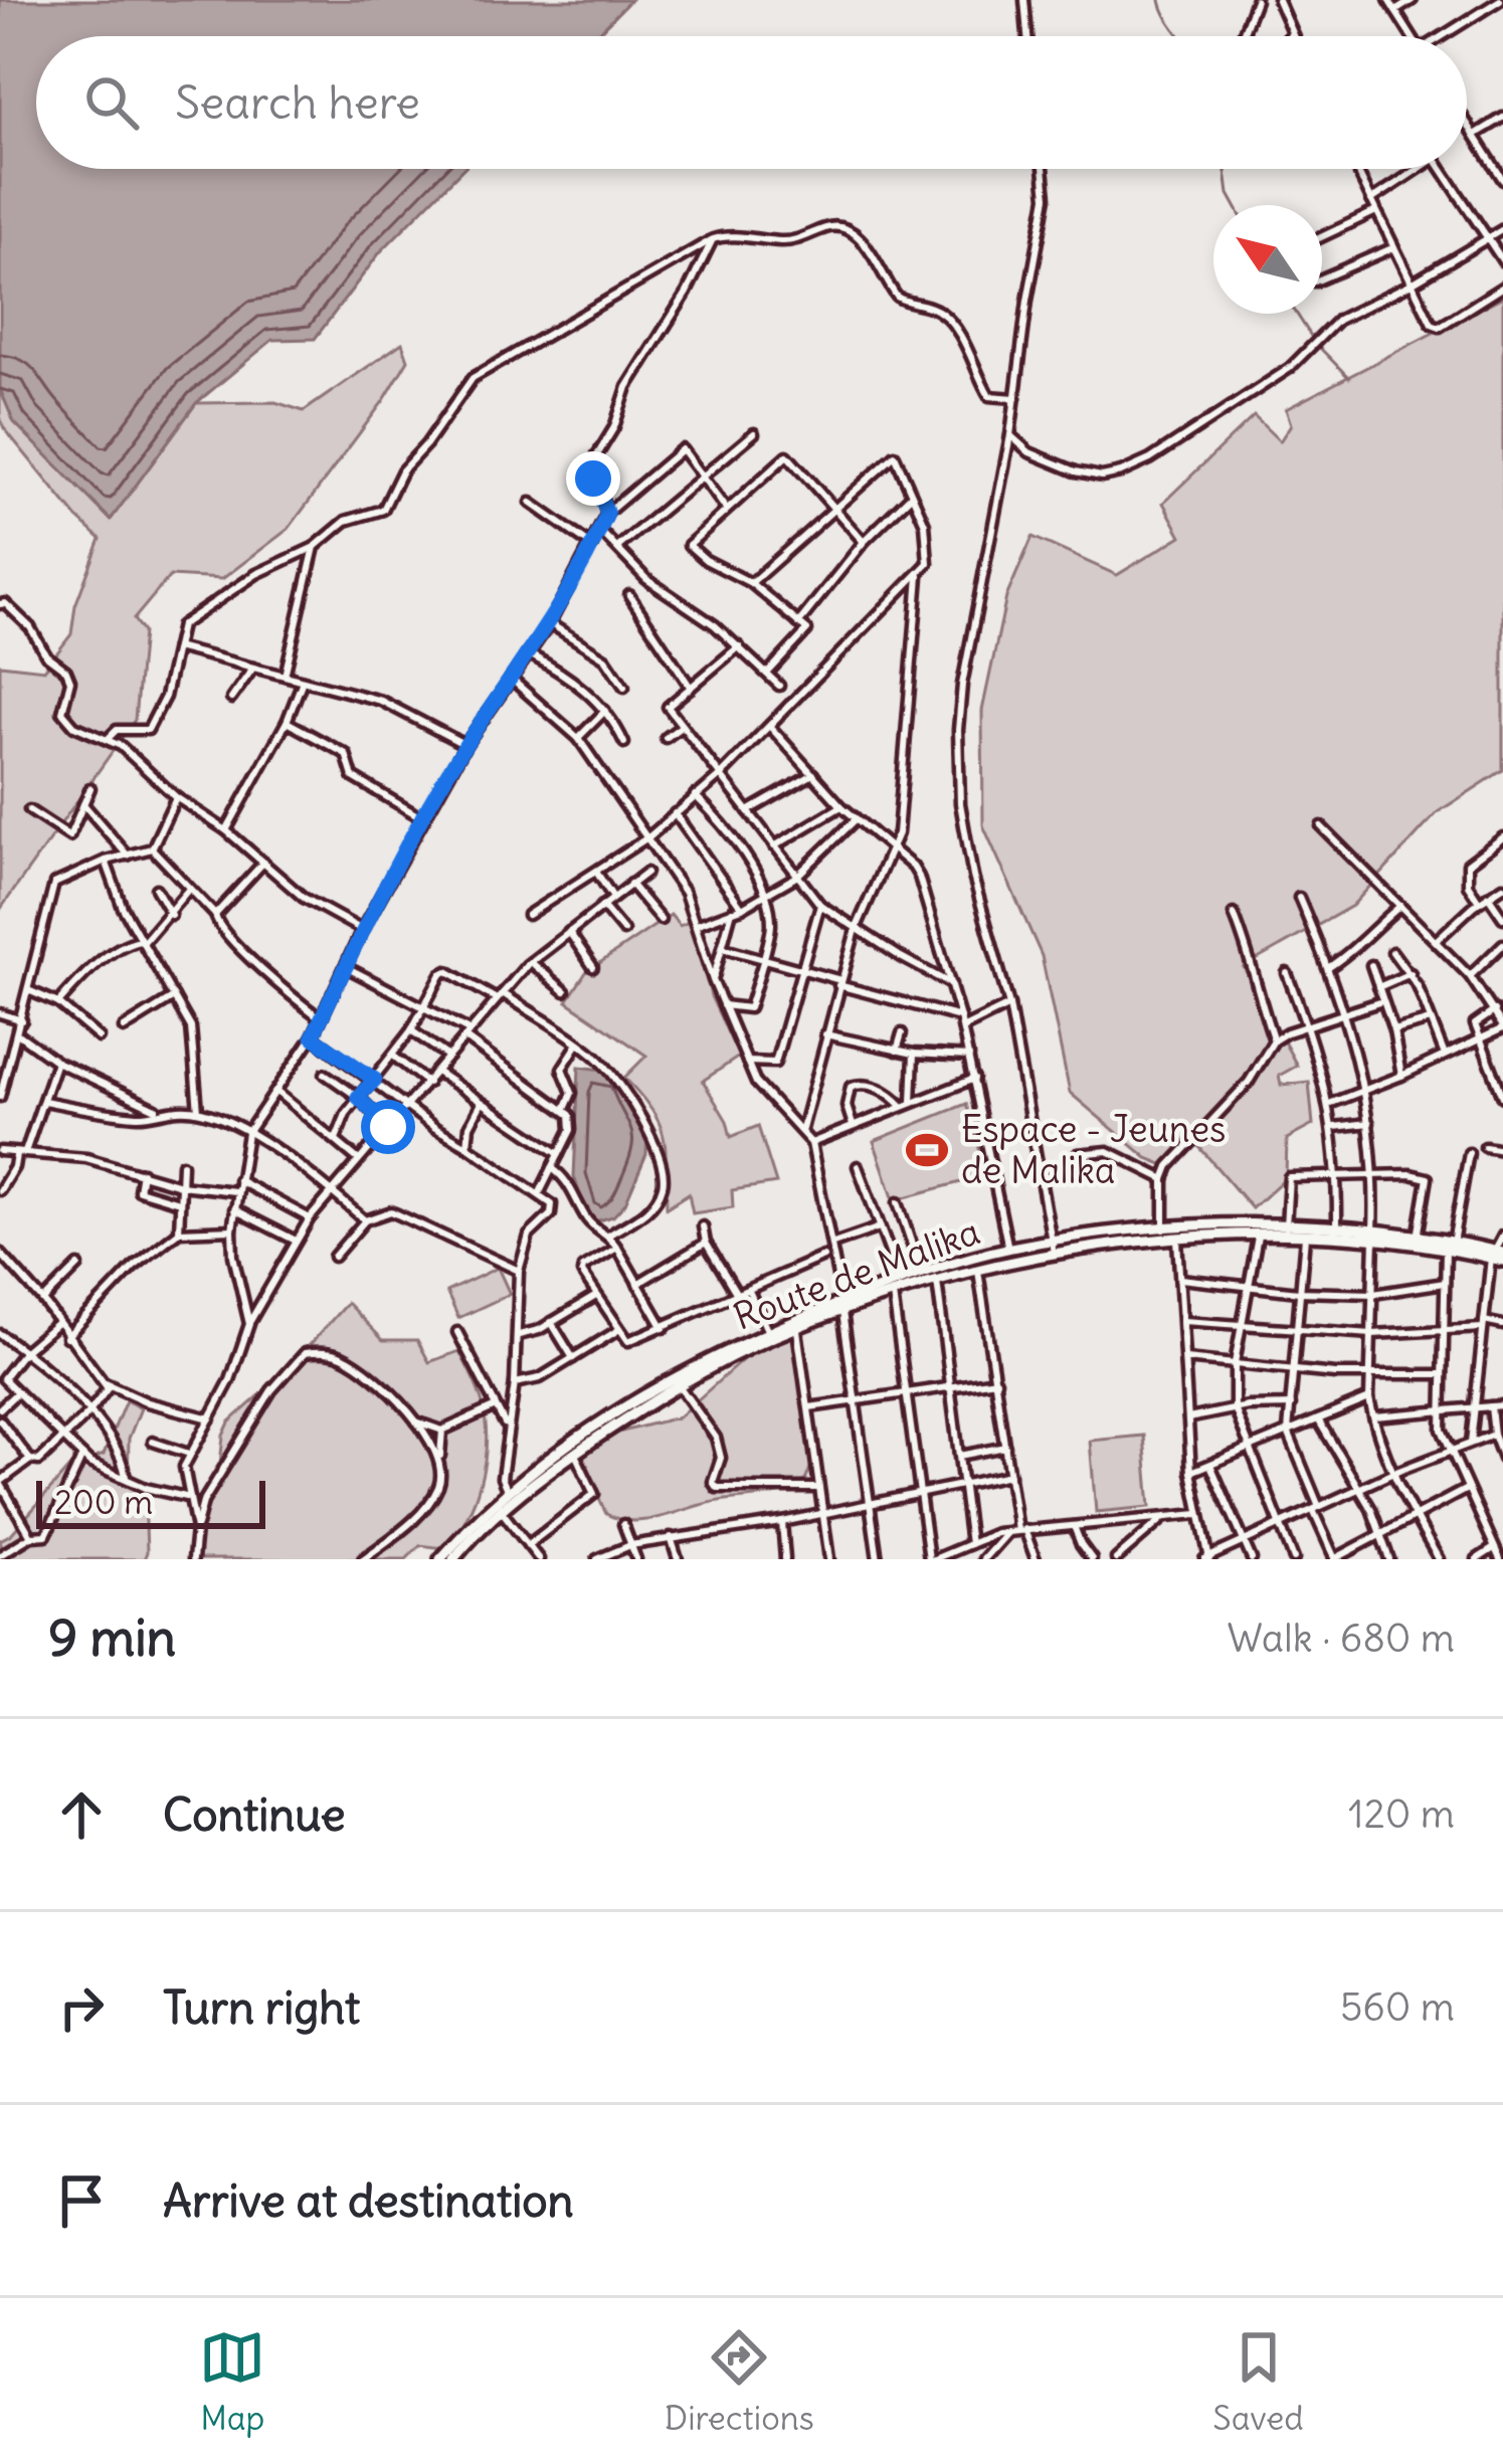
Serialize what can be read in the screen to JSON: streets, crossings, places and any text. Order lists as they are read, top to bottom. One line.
{"streets":{"main road":["Route de Malika"]},"places":{"sports":["Espace - Jeunes de Malika"]},"scale_bar":"200 m","north":"top left","page":{"search":"Search here","scale":"200 m","heading":["9 min","Walk · 680 m"],"list":[["Continue","120 m"],["Turn right","560 m"],"Arrive at destination"],"nav":["Map","Directions","Saved"]}}
